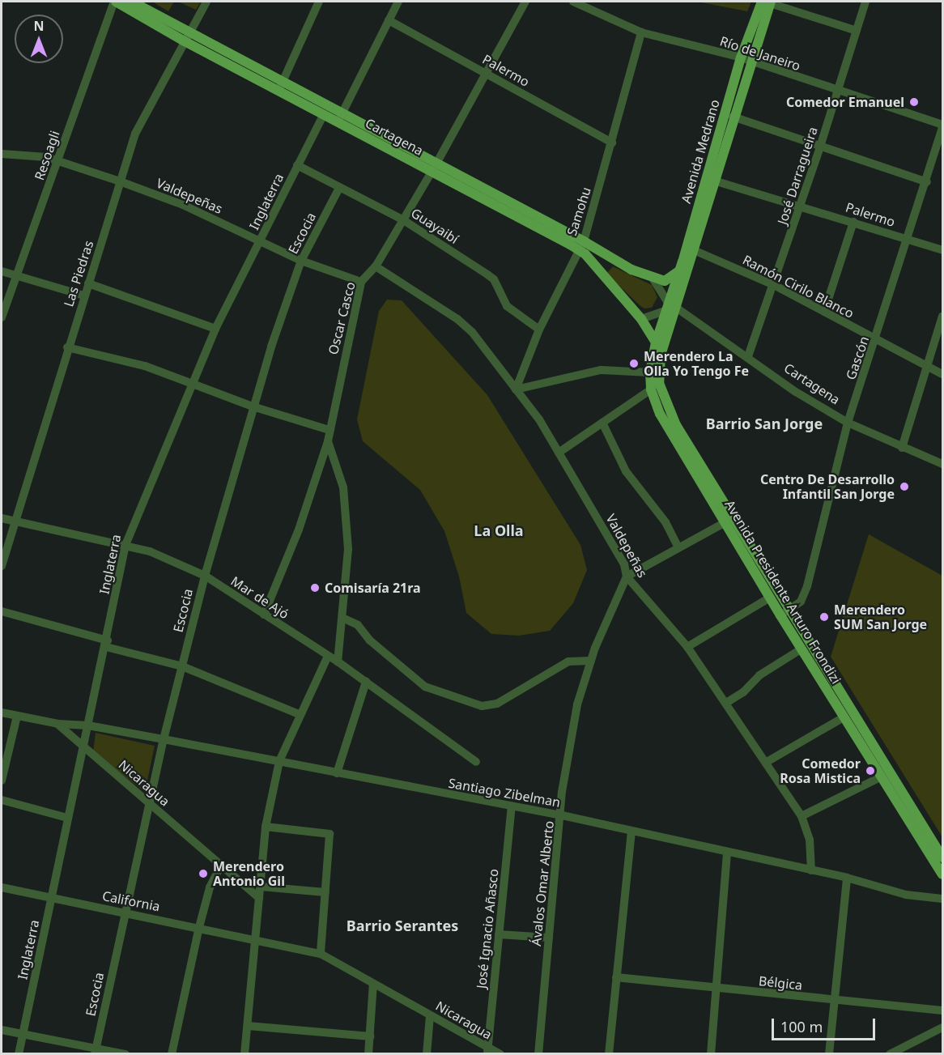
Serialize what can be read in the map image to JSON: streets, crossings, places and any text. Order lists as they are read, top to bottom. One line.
{"streets":{"main road":["Cartagena","Avenida Medrano","Avenida Presidente Arturo Frondizi"],"street":["Río de Janeiro","Palermo","Resoagli","José Darragueira","Valdepeñas","Inglaterra","Samohu","Guayaibí","Escocia","Las Piedras","Ramón Cirilo Blanco","Oscar Casco","Gascón","Mar de Ajó","Nicaragua","Santiago Zibelman","Ávalos Omar Alberto","California","José Ignacio Añasco","Bélgica"]},"crossings":[["Río de Janeiro","Avenida Medrano"],["Río de Janeiro","José Darragueira"],["Río de Janeiro","Samohu"],["Río de Janeiro","Gascón"],["Palermo","Avenida Medrano"],["Palermo","José Darragueira"],["Palermo","Samohu"],["Palermo","Oscar Casco"],["Palermo","Gascón"],["Cartagena","Avenida Medrano"],["Cartagena","Resoagli"],["Cartagena","José Darragueira"],["Cartagena","Inglaterra"],["Cartagena","Samohu"],["Cartagena","Las Piedras"],["Cartagena","Oscar Casco"],["Cartagena","Gascón"],["Cartagena","Avenida Presidente Arturo Frondizi"],["Avenida Medrano","Ramón Cirilo Blanco"],["Avenida Medrano","Avenida Presidente Arturo Frondizi"],["Resoagli","Valdepeñas"],["José Darragueira","Ramón Cirilo Blanco"],["Valdepeñas","Inglaterra"],["Valdepeñas","Samohu"],["Valdepeñas","Escocia"],["Valdepeñas","Las Piedras"],["Valdepeñas","Oscar Casco"],["Valdepeñas","Santiago Zibelman"],["Valdepeñas","Ávalos Omar Alberto"],["Inglaterra","Guayaibí"],["Inglaterra","Mar de Ajó"],["Inglaterra","Nicaragua"],["Inglaterra","Santiago Zibelman"],["Inglaterra","California"],["Samohu","Guayaibí"],["Guayaibí","Escocia"],["Guayaibí","Oscar Casco"],["Escocia","Mar de Ajó"],["Escocia","Nicaragua"],["Escocia","Santiago Zibelman"],["Escocia","California"],["Las Piedras","Mar de Ajó"],["Ramón Cirilo Blanco","Gascón"],["Oscar Casco","Mar de Ajó"],["Gascón","Avenida Presidente Arturo Frondizi"],["Nicaragua","Santiago Zibelman"],["Nicaragua","California"],["Nicaragua","José Ignacio Añasco"],["Santiago Zibelman","Ávalos Omar Alberto"],["Santiago Zibelman","José Ignacio Añasco"]],"districts":["Barrio San Jorge","La Olla","Barrio Serantes"],"places":["Comedor Emanuel","Merendero La Olla Yo Tengo Fe","Centro De Desarrollo Infantil San Jorge","Comisaría 21ra","Merendero SUM San Jorge","Comedor Rosa Mistica","Merendero Antonio Gil"],"scale_bar":"100 m","north":"top"}
